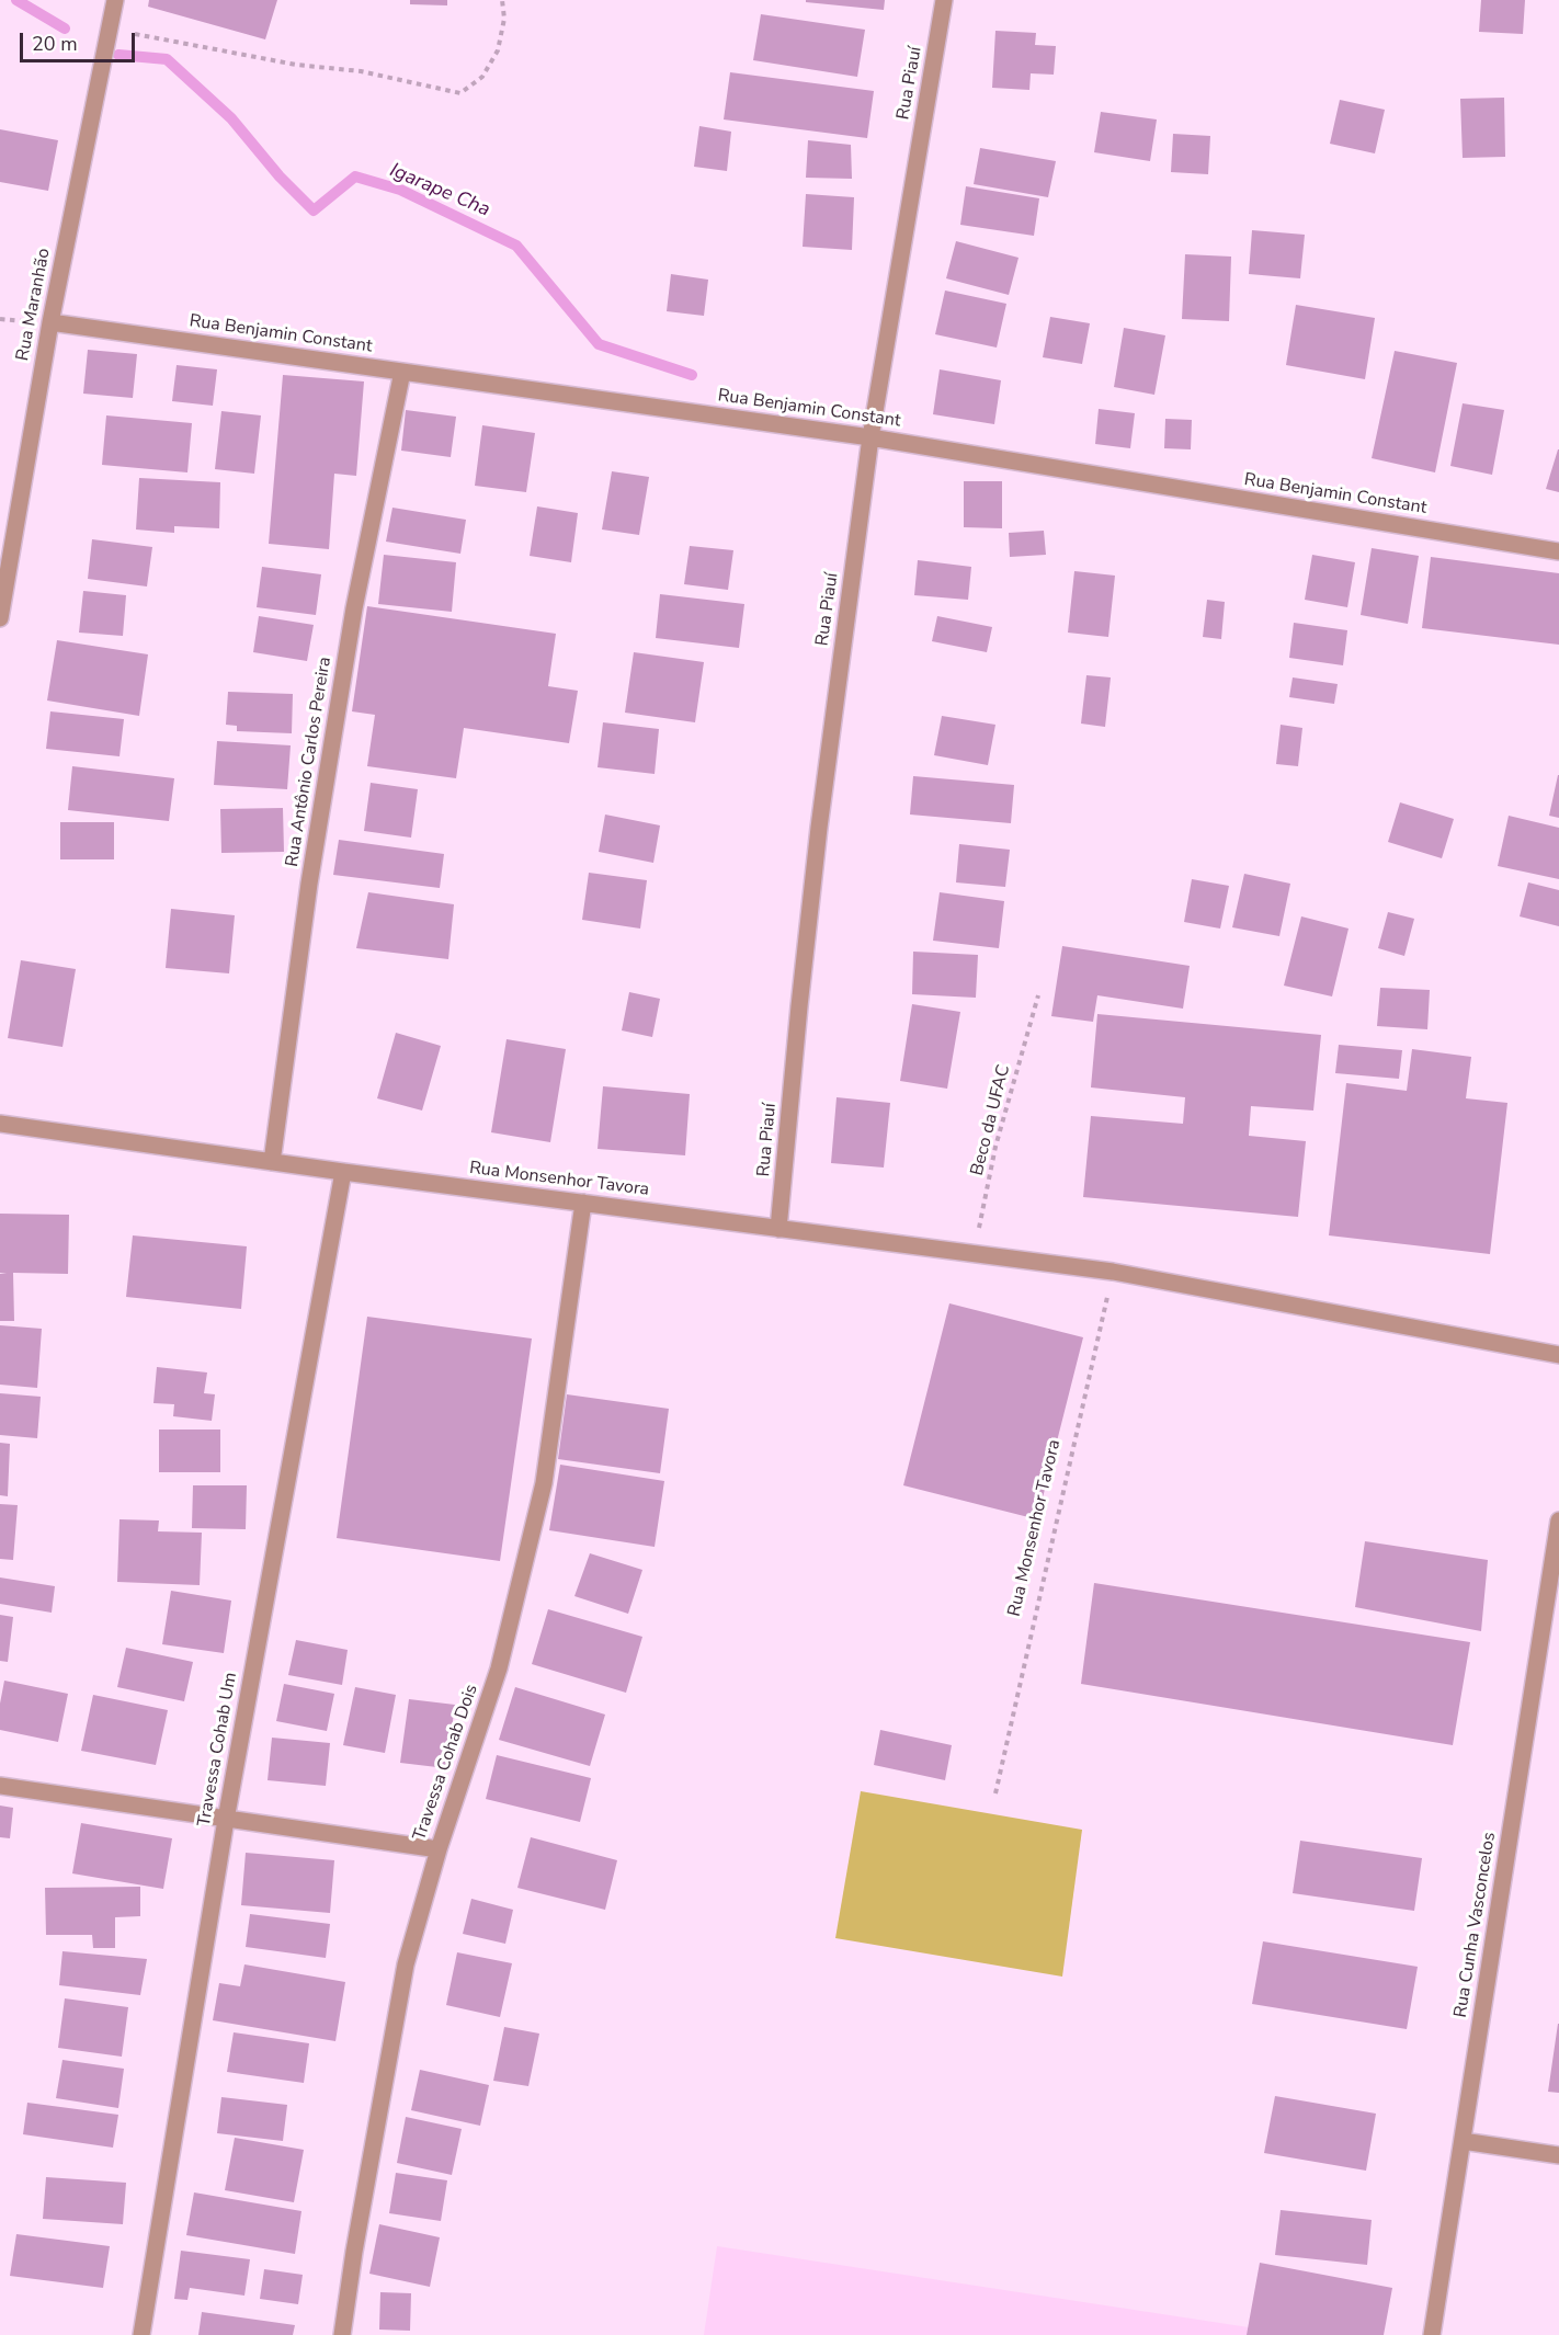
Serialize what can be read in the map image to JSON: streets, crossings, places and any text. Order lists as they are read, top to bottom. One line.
{"streets":{"street":["Rua Piauí","Rua Maranhão","Rua Benjamin Constant","Rua Antônio Carlos Pereira","Rua Monsenhor Tavora","Travessa Cohab Um","Travessa Cohab Dois","Rua Cunha Vasconcelos"],"path":["Beco da UFAC"]},"crossings":[["Rua Piauí","Rua Benjamin Constant"],["Rua Piauí","Rua Monsenhor Tavora"],["Rua Maranhão","Rua Benjamin Constant"],["Rua Benjamin Constant","Rua Antônio Carlos Pereira"],["Rua Antônio Carlos Pereira","Rua Monsenhor Tavora"],["Beco da UFAC","Rua Monsenhor Tavora"],["Rua Monsenhor Tavora","Travessa Cohab Um"],["Rua Monsenhor Tavora","Travessa Cohab Dois"]],"water":["Igarape Cha"],"scale_bar":"20 m"}
